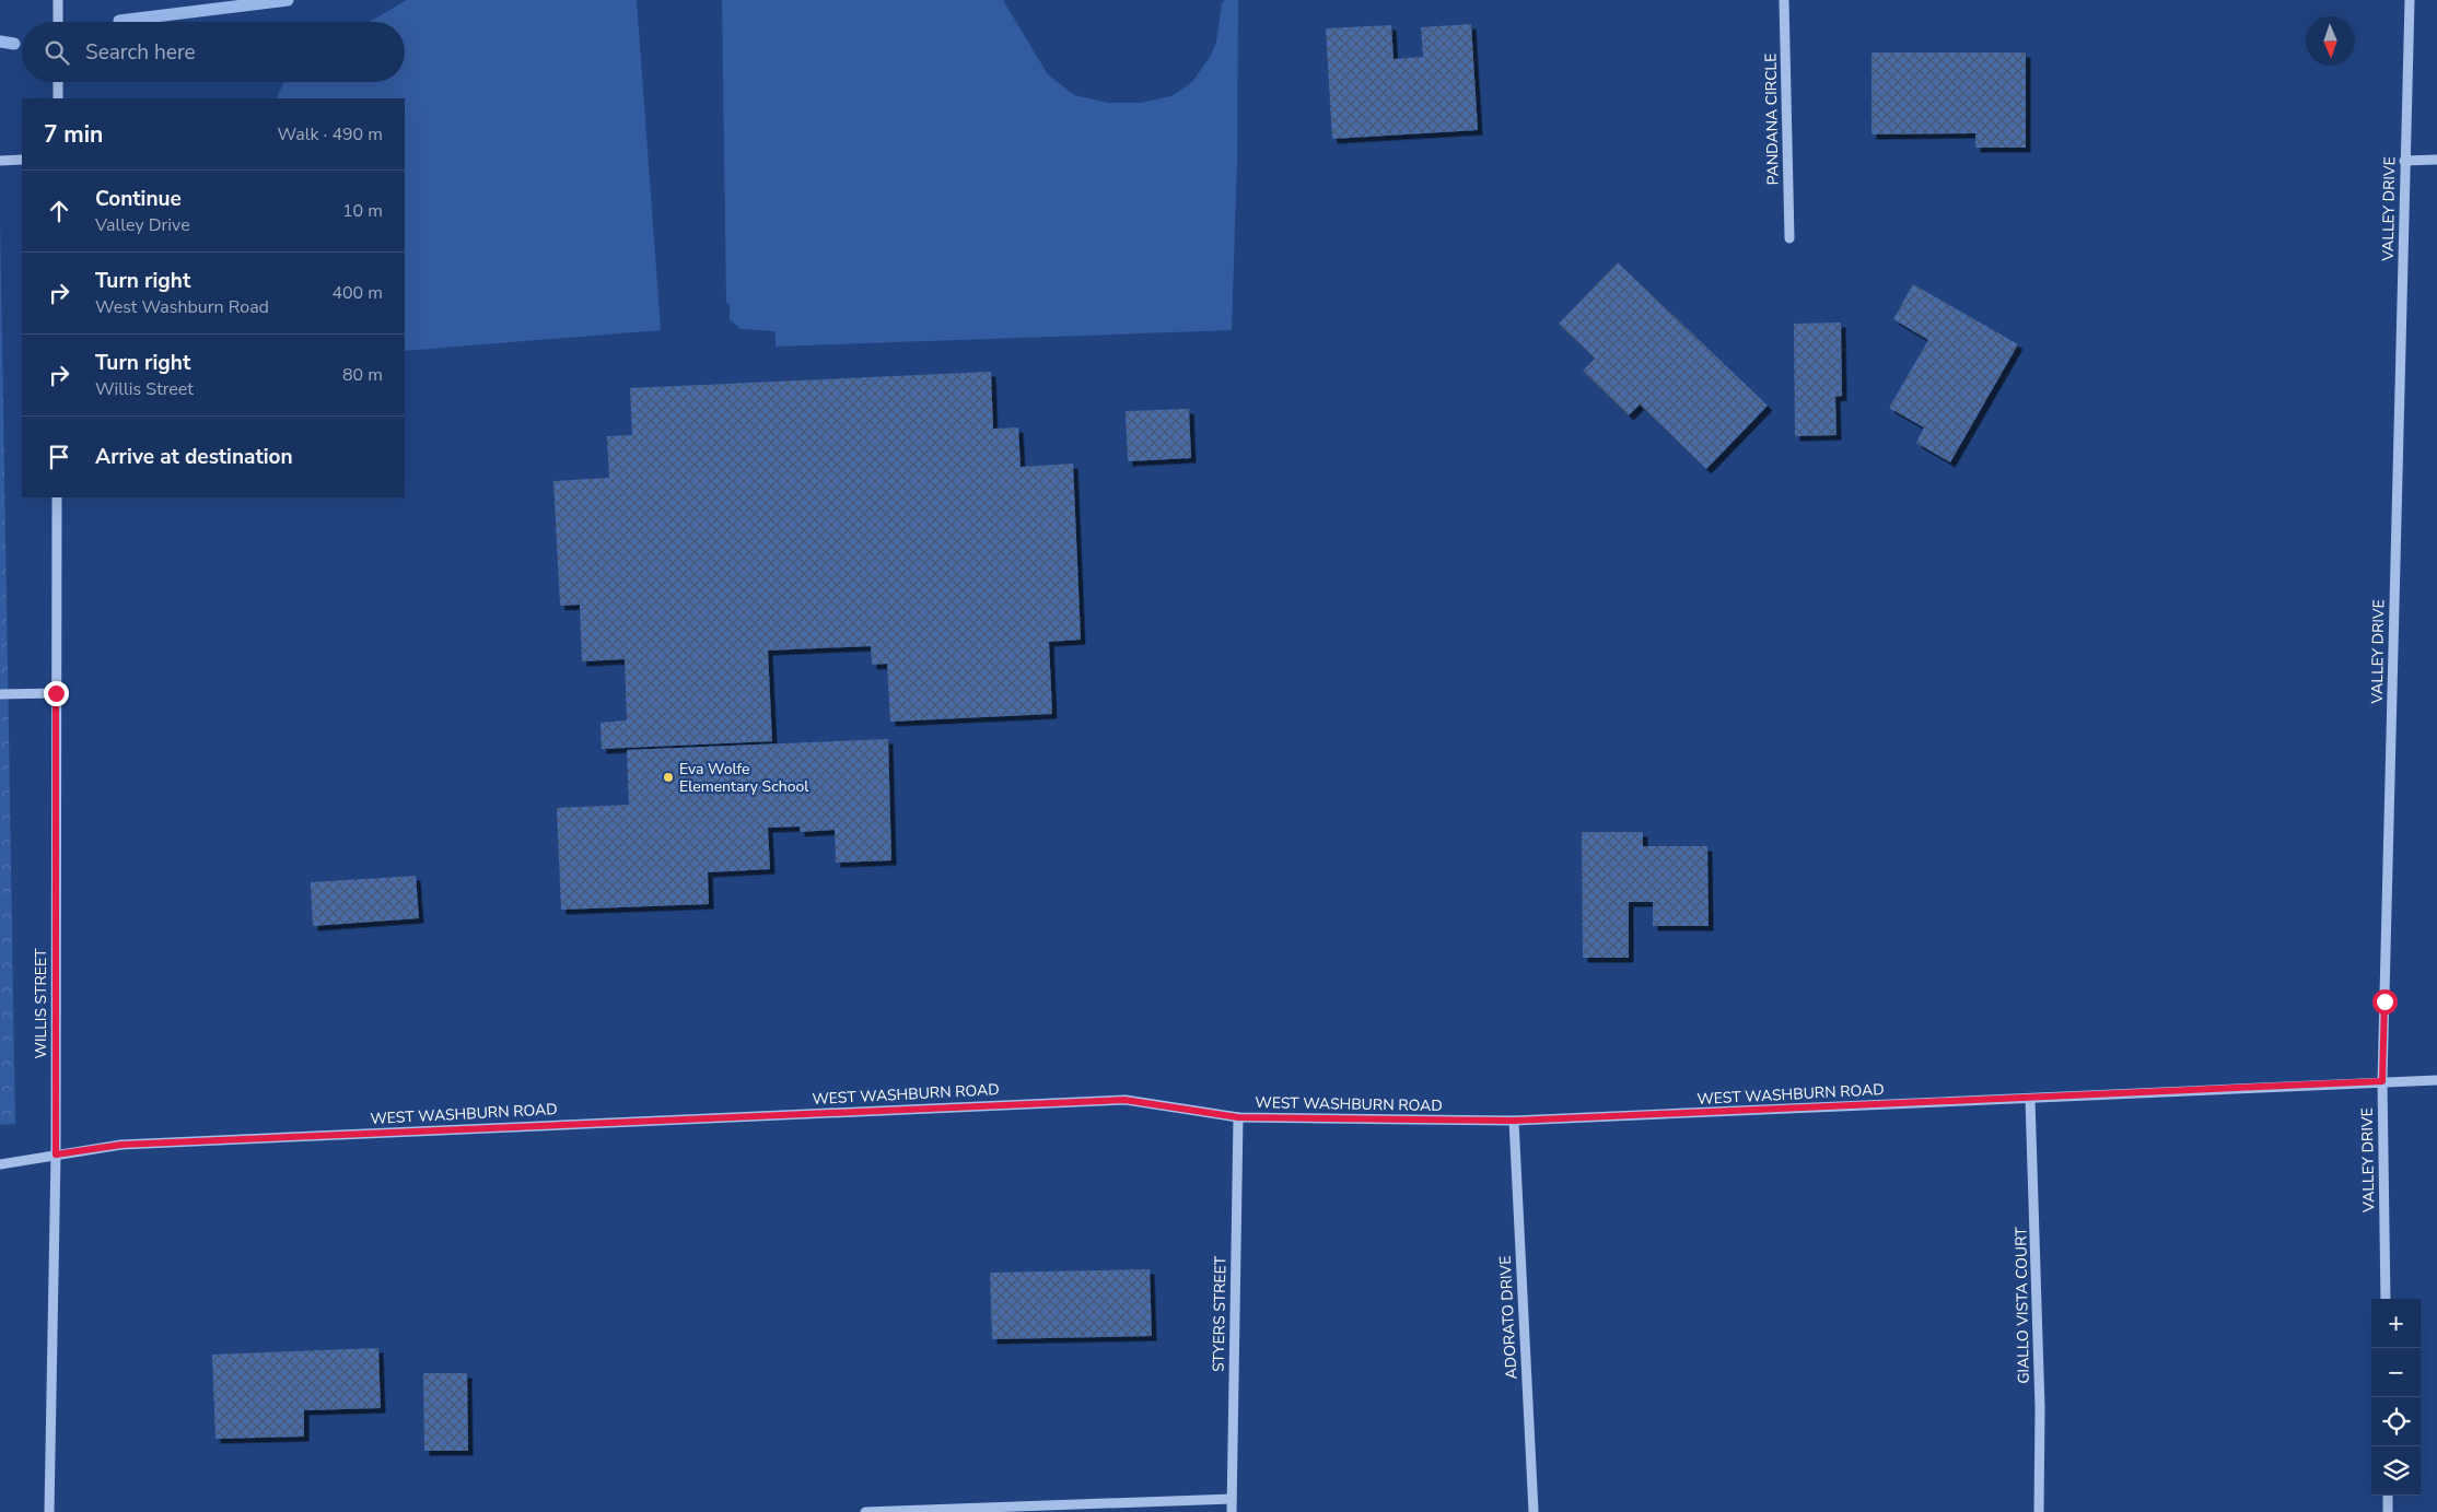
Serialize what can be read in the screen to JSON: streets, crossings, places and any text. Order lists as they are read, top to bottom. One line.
{"streets":{"street":["PANDANA CIRCLE","VALLEY DRIVE","WILLIS STREET","WEST WASHBURN ROAD","GIALLO VISTA COURT","STYERS STREET","ADORATO DRIVE"]},"crossings":[["VALLEY DRIVE","WEST WASHBURN ROAD"],["WILLIS STREET","WEST WASHBURN ROAD"],["WEST WASHBURN ROAD","GIALLO VISTA COURT"],["WEST WASHBURN ROAD","STYERS STREET"],["WEST WASHBURN ROAD","ADORATO DRIVE"]],"places":["Eva Wolfe Elementary School"],"north":"bottom","page":{"search":"Search here","heading":["7 min","Walk · 490 m"],"list":[["Continue","Valley Drive","10 m"],["Turn right","West Washburn Road","400 m"],["Turn right","Willis Street","80 m"],"Arrive at destination"],"map_buttons":["+","−"]}}
